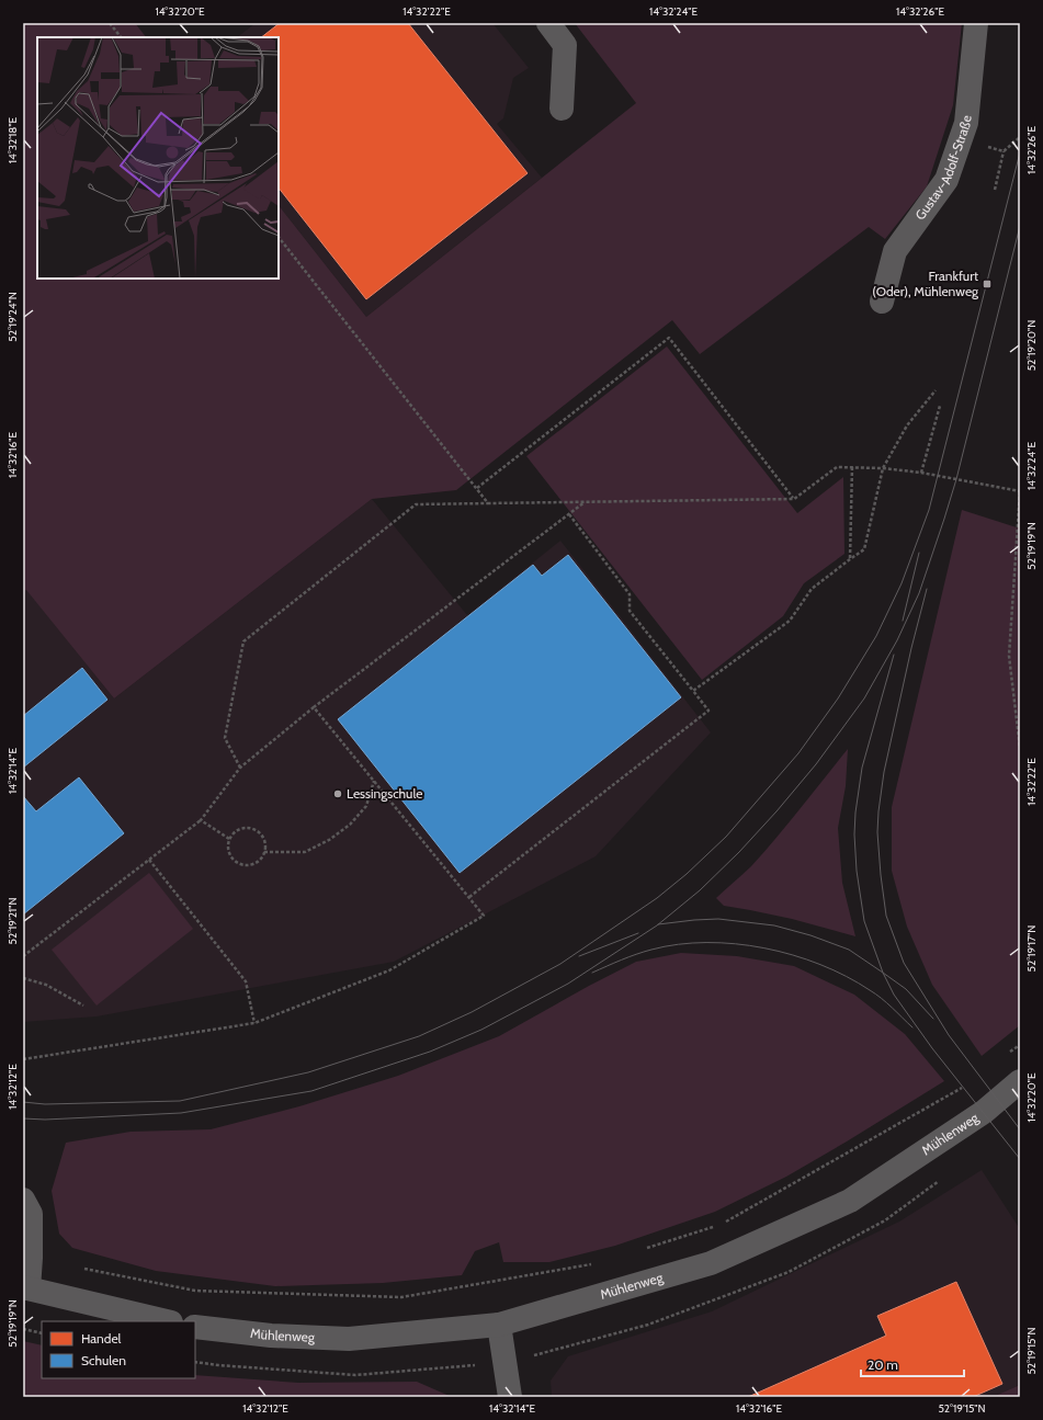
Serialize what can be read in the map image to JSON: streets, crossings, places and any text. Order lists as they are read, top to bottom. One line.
{"streets":{"street":["Gustav-Adolf-Straße","Mühlenweg"]},"places":{"transit":["Frankfurt (Oder), Mühlenweg"],"other":["Lessingschule"]},"legend":["Handel","Schulen"],"scale_bar":"20 m","coordinates":["14°32'20\"E","14°32'22\"E","14°32'24\"E","14°32'26\"E","14°32'18\"E","52°19'24\"N","52°19'20\"N","14°32'16\"E","52°19'19\"N","14°32'14\"E","52°19'21\"N","52°19'17\"N","14°32'12\"E","52°19'15\"N"]}
